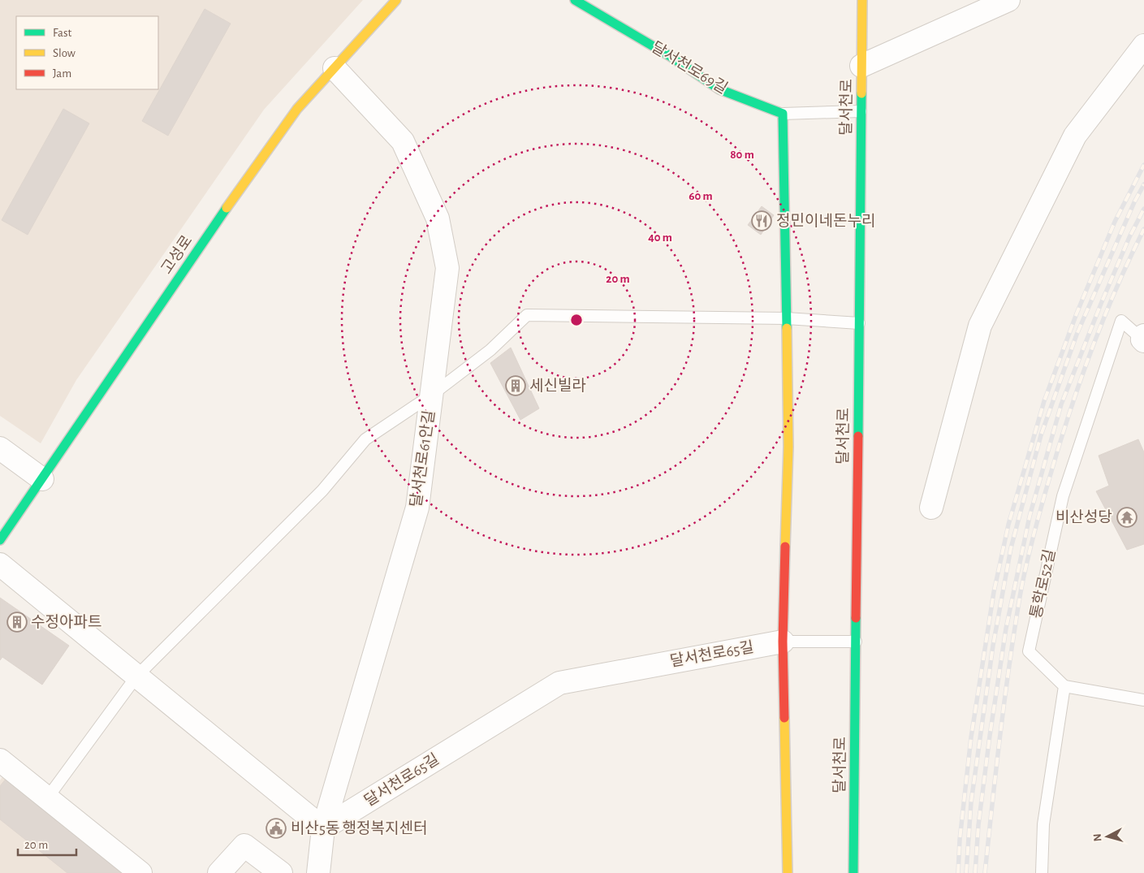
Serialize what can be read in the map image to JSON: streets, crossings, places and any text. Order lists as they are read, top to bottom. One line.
{"streets":{"street":["달서천로69길","달서천로","고성로","달서천로61안길","달서천로65길"],"lane":["통학로52길"]},"crossings":[["달서천로69길","달서천로"],["달서천로","달서천로65길"],["고성로","달서천로61안길"],["달서천로61안길","달서천로65길"]],"places":{"restaurant":["정민이네돈누리"],"building":["세신빌라","수정아파트"],"temple":["비산성당"],"public building":["비산5동 행정복지센터"]},"legend":["Fast","Slow","Jam"],"scale_bar":"20 m","north":"left","rings":["80 m","60 m","40 m","20 m"]}
